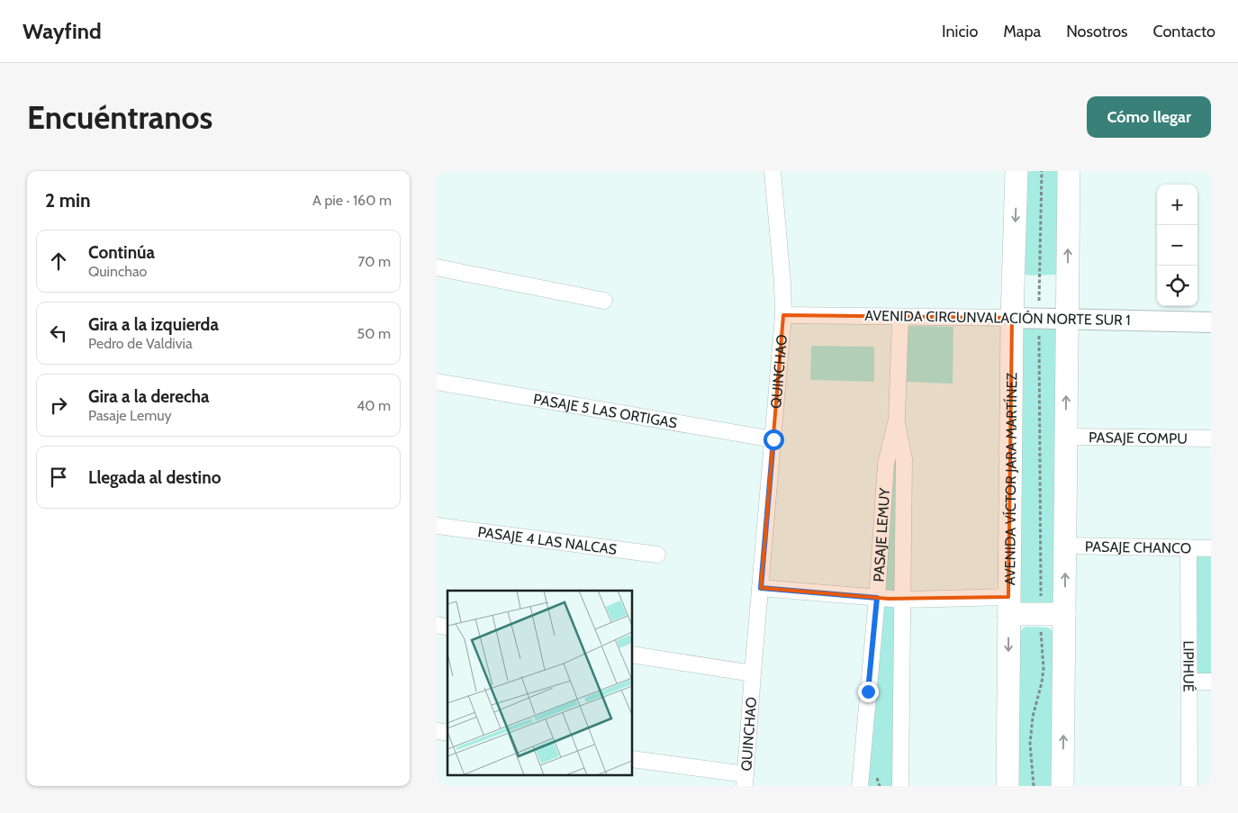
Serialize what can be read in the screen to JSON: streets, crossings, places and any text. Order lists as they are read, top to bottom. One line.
{"streets":{"main road":["AVENIDA VÍCTOR JARA MARTÍNEZ"],"street":["AVENIDA CIRCUNVALACIÓN NORTE SUR 1","QUINCHAO","PASAJE 5 LAS ORTIGAS","PASAJE COMPU","PASAJE LEMUY","PASAJE 4 LAS NALCAS","PASAJE CHANCO","LIPIHUÉ"]},"crossings":[["AVENIDA CIRCUNVALACIÓN NORTE SUR 1","QUINCHAO"],["AVENIDA CIRCUNVALACIÓN NORTE SUR 1","AVENIDA VÍCTOR JARA MARTÍNEZ"],["AVENIDA CIRCUNVALACIÓN NORTE SUR 1","PASAJE LEMUY"],["QUINCHAO","PASAJE 5 LAS ORTIGAS"],["PASAJE CHANCO","LIPIHUÉ"]],"page":{"header":"Wayfind","nav":["Inicio","Mapa","Nosotros","Contacto"],"buttons":"Cómo llegar","title":"Encuéntranos","heading":["2 min","A pie · 160 m"],"map_buttons":["+","−"],"list":[["Continúa","Quinchao","70 m"],["Gira a la izquierda","Pedro de Valdivia","50 m"],["Gira a la derecha","Pasaje Lemuy","40 m"],"Llegada al destino"]}}
